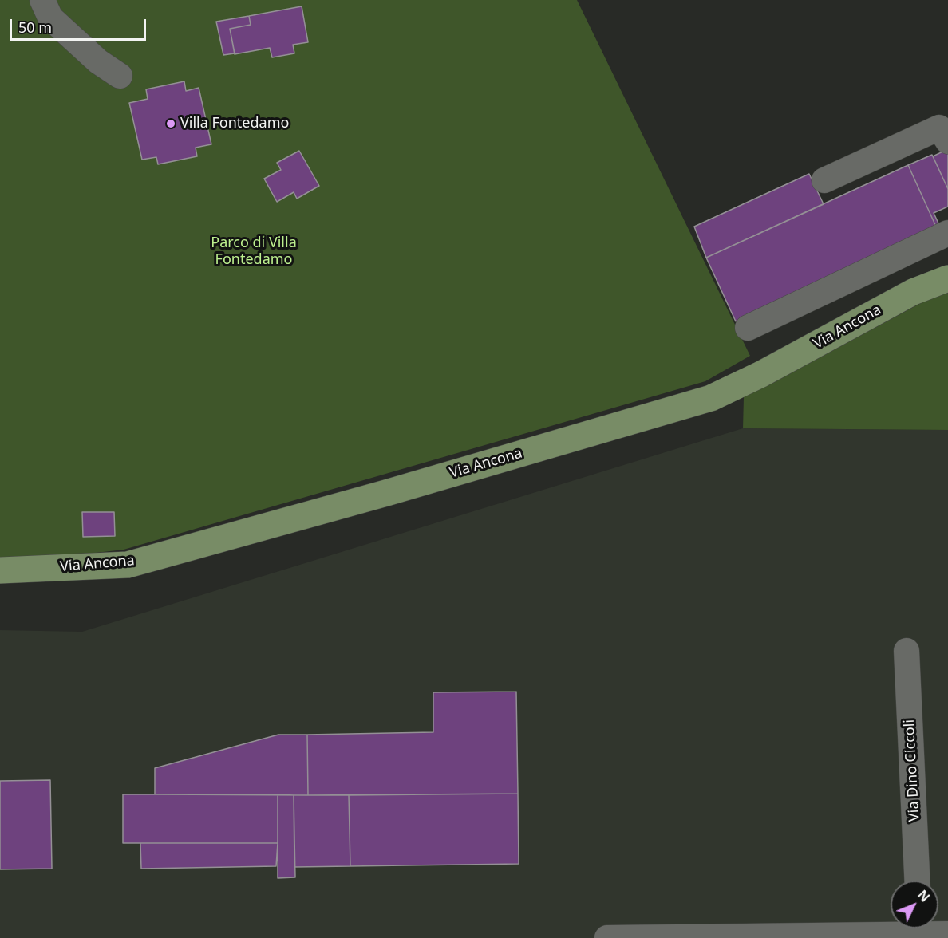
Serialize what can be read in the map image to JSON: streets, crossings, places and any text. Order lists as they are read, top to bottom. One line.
{"streets":{"main road":["Via Ancona"],"street":["Via Dino Ciccoli"]},"parks":["Parco di Villa Fontedamo"],"places":["Villa Fontedamo"],"scale_bar":"50 m","north":"top right"}
